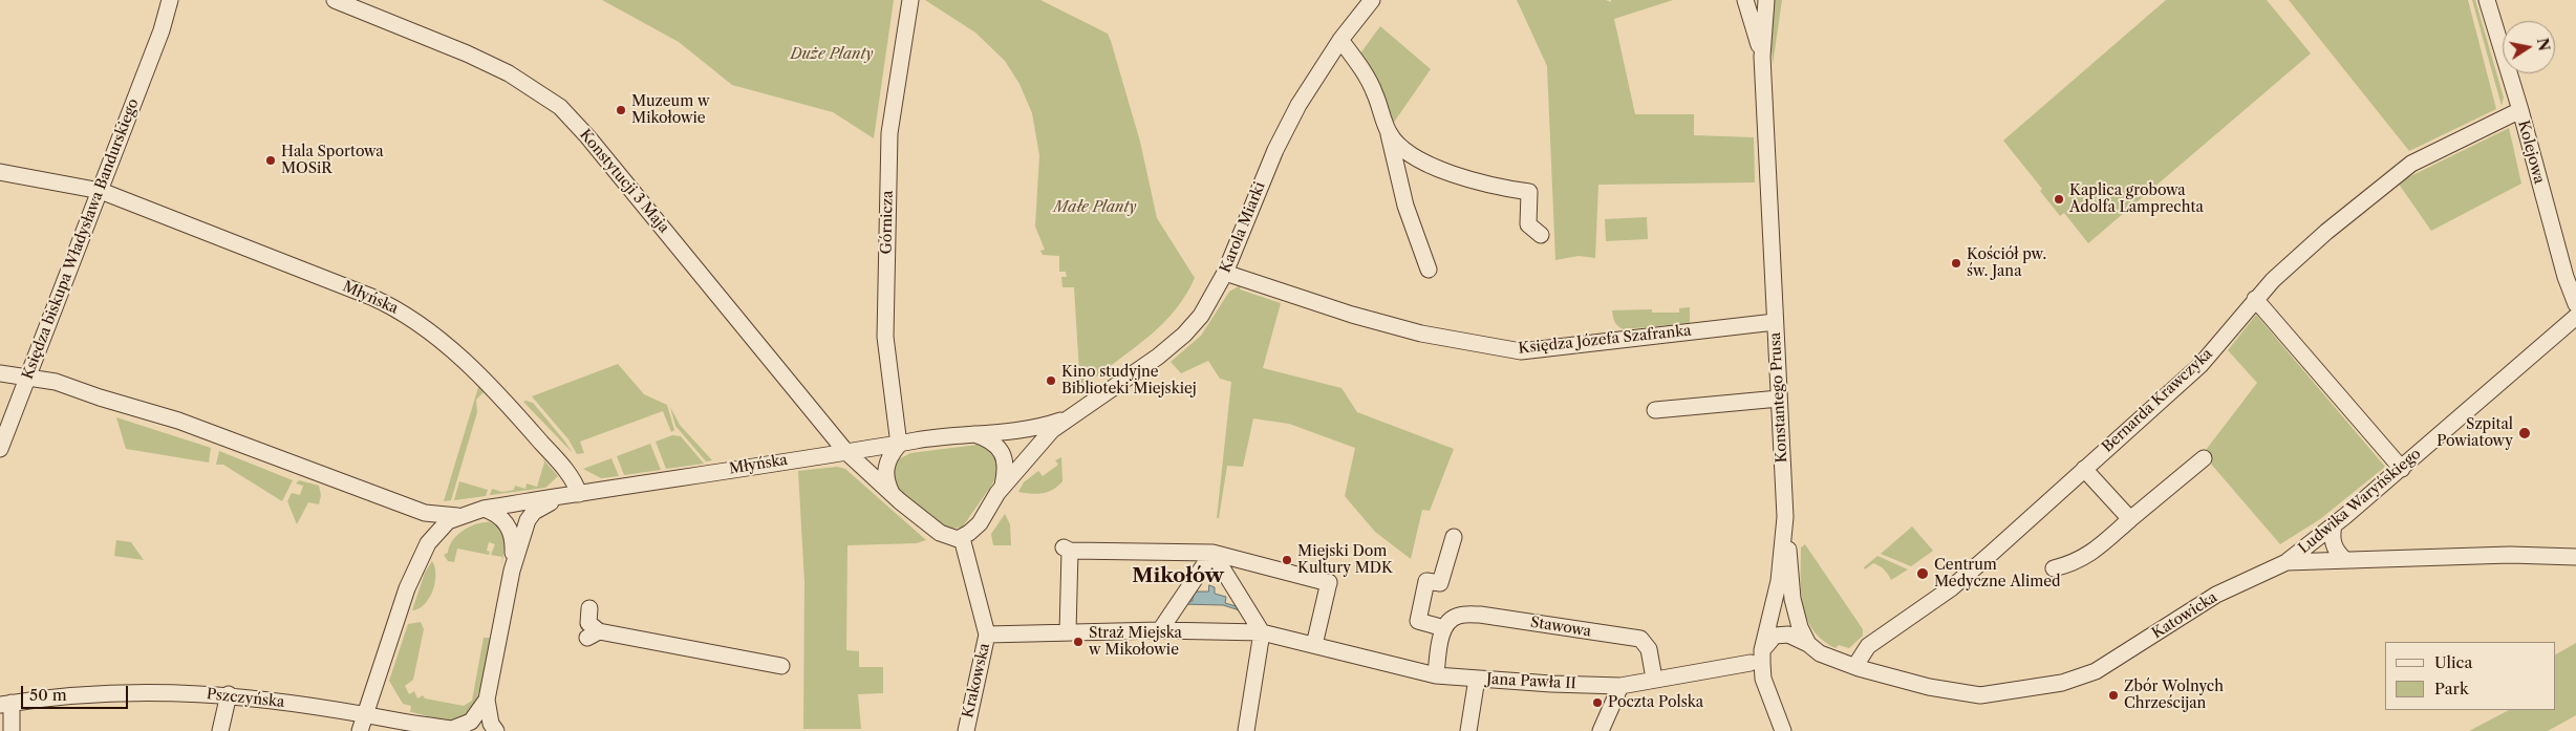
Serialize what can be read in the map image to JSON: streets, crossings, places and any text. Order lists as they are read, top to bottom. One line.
{"streets":{"street":["Kolejowa","Konstytucji 3 Maja","Górnicza","Karola Miarki","Księdza biskupa Władysława Bandurskiego","Młyńska","Księdza Józefa Szafranka","Konstantego Prusa","Bernarda Krawczyka","Ludwika Waryńskiego","Katowicka","Stawowa","Krakowska","Jana Pawła II","Pszczyńska"]},"crossings":[["Kolejowa","Bernarda Krawczyka"],["Konstytucji 3 Maja","Górnicza"],["Konstytucji 3 Maja","Karola Miarki"],["Konstytucji 3 Maja","Młyńska"],["Konstytucji 3 Maja","Krakowska"],["Górnicza","Karola Miarki"],["Górnicza","Młyńska"],["Górnicza","Krakowska"],["Karola Miarki","Młyńska"],["Karola Miarki","Księdza Józefa Szafranka"],["Karola Miarki","Krakowska"],["Księdza biskupa Władysława Bandurskiego","Młyńska"],["Młyńska","Krakowska"],["Młyńska","Pszczyńska"],["Księdza Józefa Szafranka","Konstantego Prusa"],["Konstantego Prusa","Katowicka"],["Bernarda Krawczyka","Katowicka"],["Ludwika Waryńskiego","Katowicka"],["Stawowa","Jana Pawła II"],["Krakowska","Jana Pawła II"]],"districts":["Mikołów"],"parks":["Duże Planty","Małe Planty"],"places":["Muzeum w Mikołowie","Hala Sportowa MOSiR","Kaplica grobowa Adolfa Lamprechta","Kościół pw. św. Jana","Kino studyjne Biblioteki Miejskiej","Szpital Powiatowy","Miejski Dom Kultury MDK","Centrum Medyczne Alimed","Straż Miejska w Mikołowie","Zbór Wolnych Chrześcijan","Poczta Polska"],"legend":["Ulica","Park"],"scale_bar":"50 m","north":"right"}
